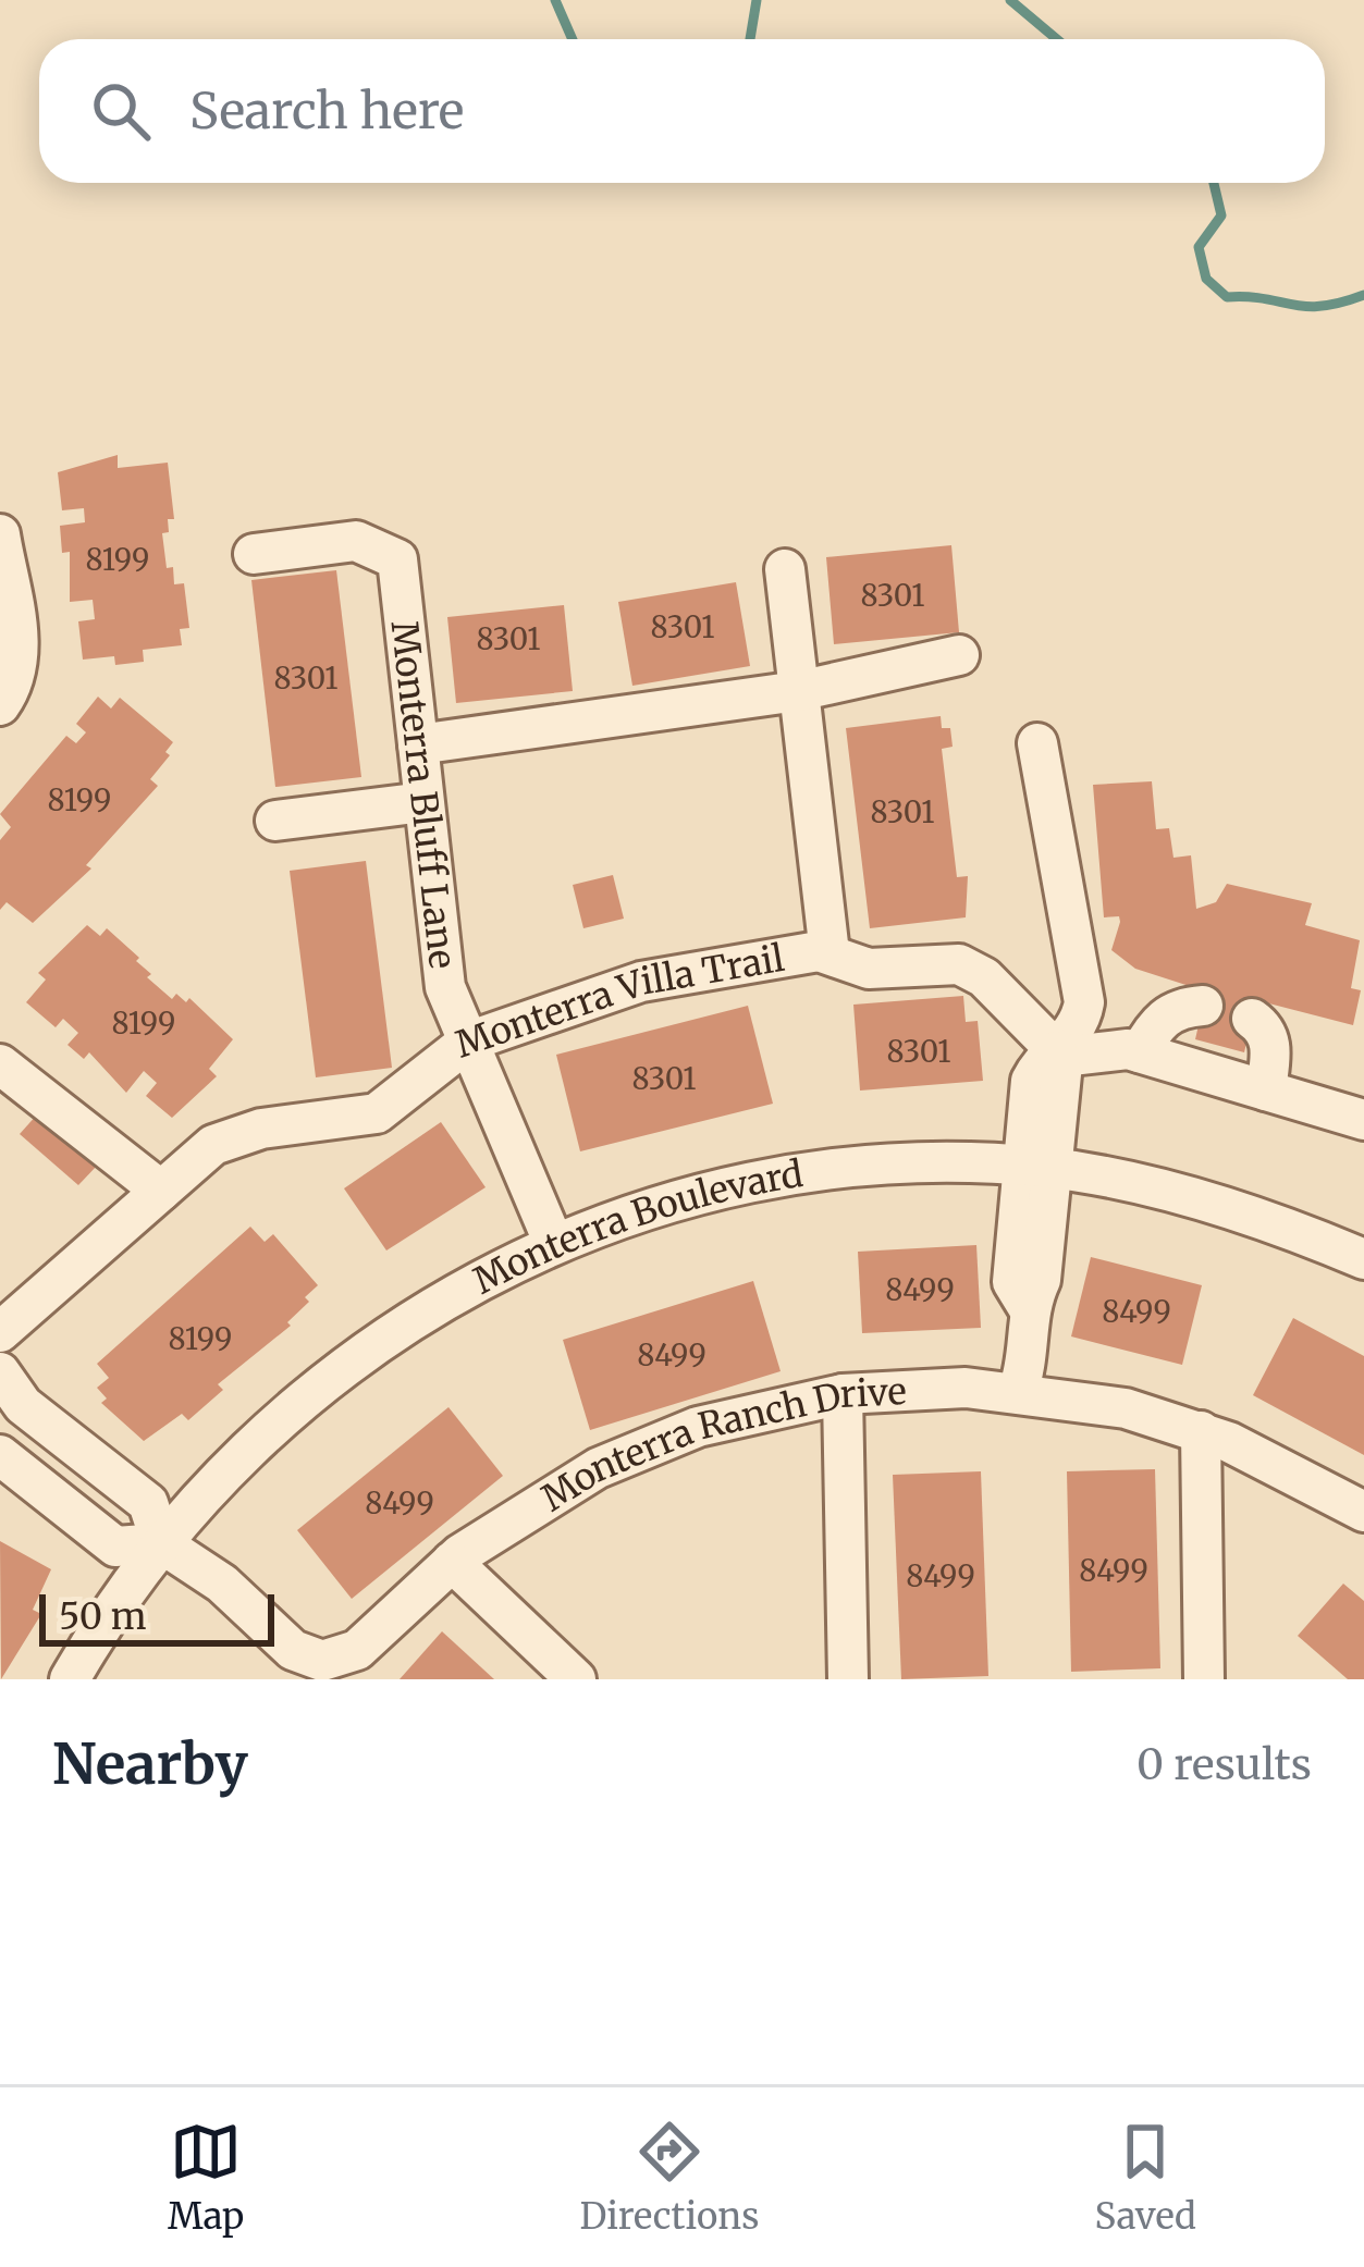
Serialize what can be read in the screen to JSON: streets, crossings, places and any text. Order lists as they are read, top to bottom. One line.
{"streets":{"street":["Monterra Bluff Lane","Monterra Villa Trail","Monterra Boulevard","Monterra Ranch Drive"]},"crossings":[["Monterra Bluff Lane","Monterra Villa Trail"],["Monterra Bluff Lane","Monterra Boulevard"],["Monterra Boulevard","Monterra Ranch Drive"]],"house_numbers":["8199","8301","8301","8301","8301","8199","8301","8199","8301","8301","8499","8499","8199","8499","8499","8499","8499"],"scale_bar":"50 m","page":{"search":"Search here","scale":"50 m","heading":["Nearby","0 results"],"nav":["Map","Directions","Saved"]}}
